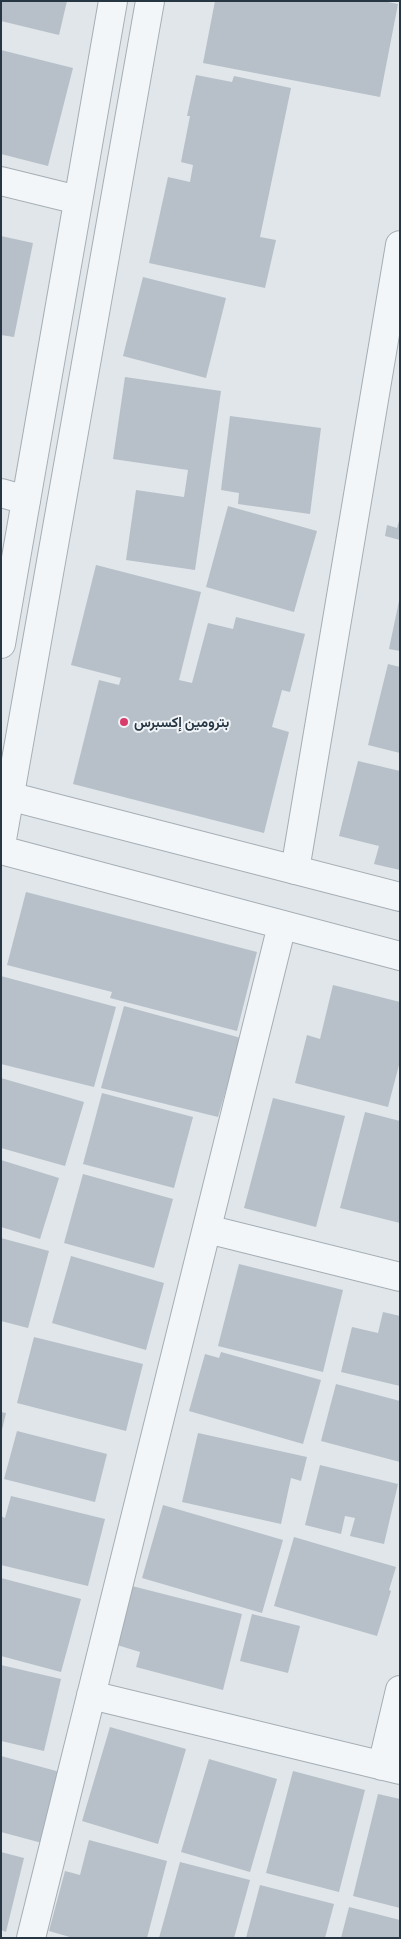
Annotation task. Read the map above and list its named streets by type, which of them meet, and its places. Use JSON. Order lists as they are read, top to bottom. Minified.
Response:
{"places":["بترومين إكسبرس"]}
